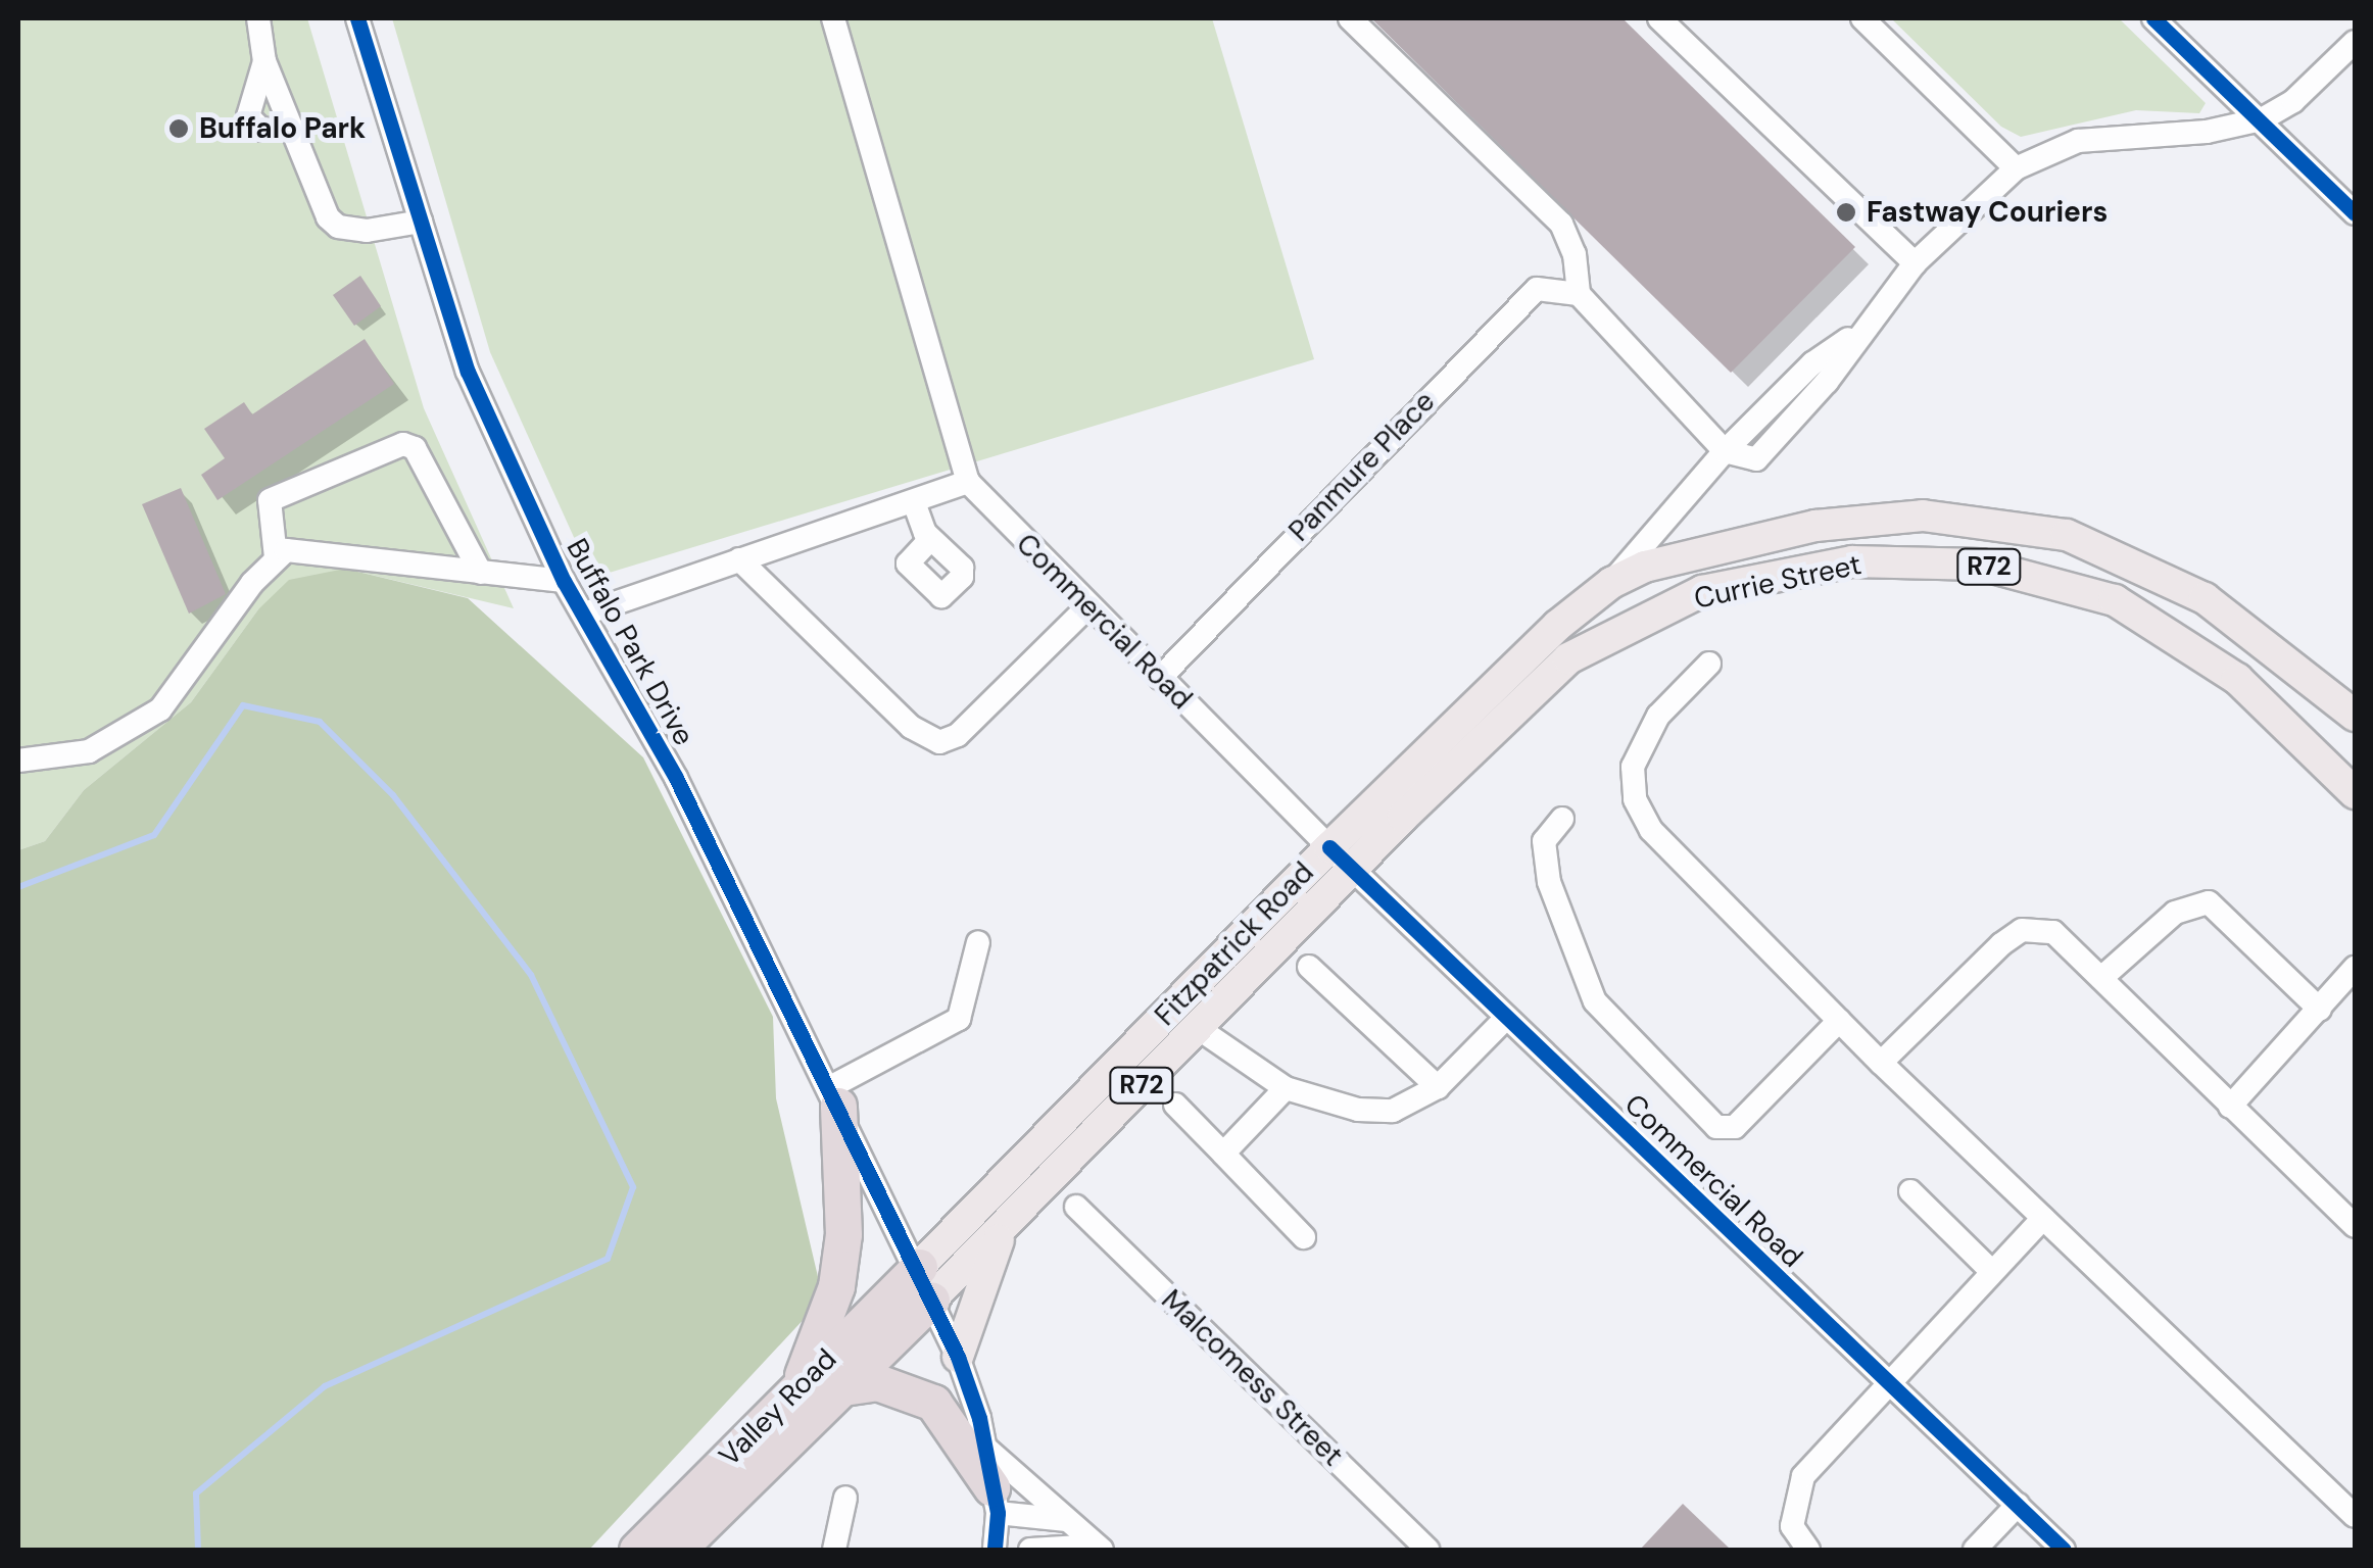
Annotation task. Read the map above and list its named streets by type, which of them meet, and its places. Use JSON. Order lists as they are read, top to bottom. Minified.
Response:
{"streets":{"highway":["R72","Valley Road"],"main road":["Currie Street","Fitzpatrick Road"],"street":["Panmure Place","Commercial Road","Buffalo Park Drive","Malcomess Street"]},"crossings":[["Panmure Place","Commercial Road"],["Currie Street","Fitzpatrick Road"],["Commercial Road","Fitzpatrick Road"],["Buffalo Park Drive","Fitzpatrick Road"],["Buffalo Park Drive","Valley Road"],["Fitzpatrick Road","Valley Road"]],"places":["Buffalo Park","Fastway Couriers"]}
